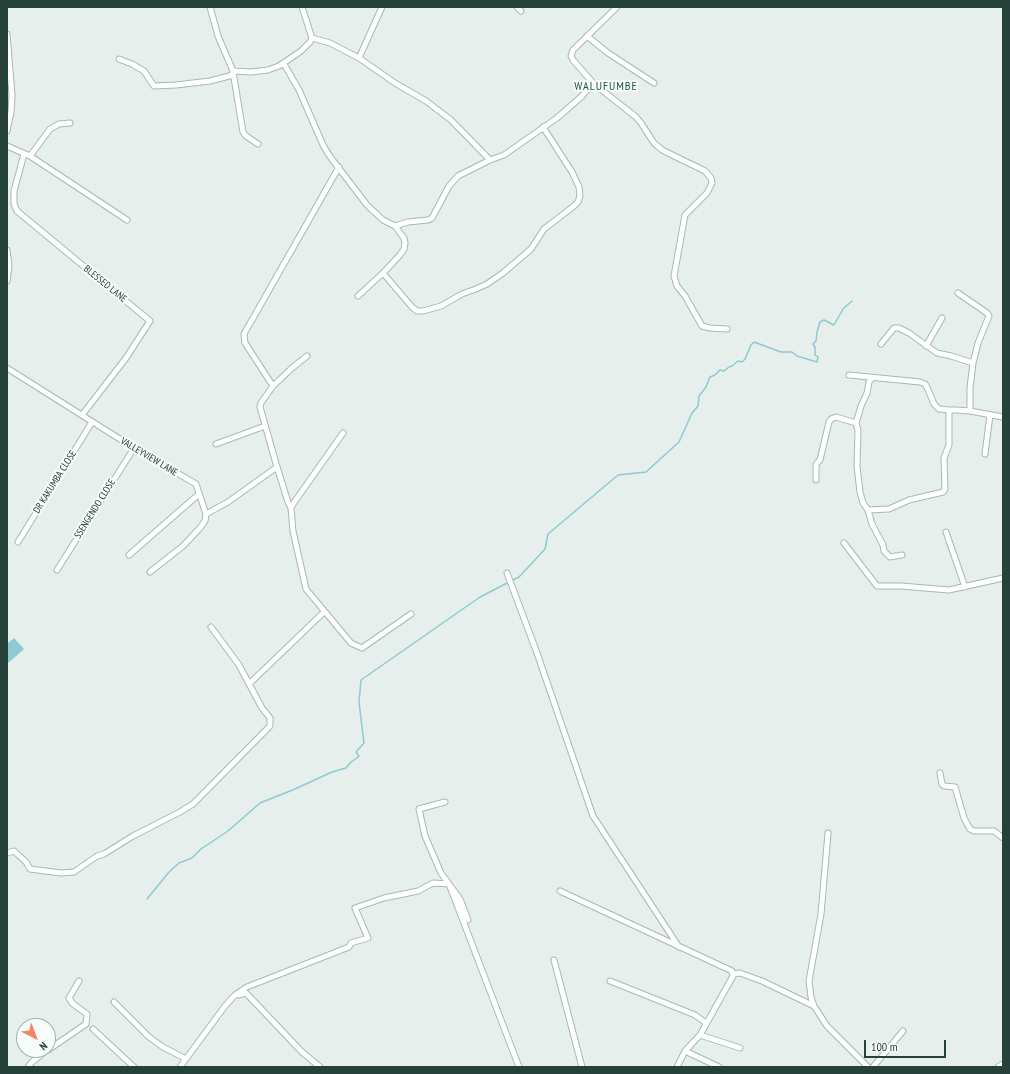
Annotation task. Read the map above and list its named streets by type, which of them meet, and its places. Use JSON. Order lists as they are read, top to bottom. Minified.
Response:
{"streets":{"street":["BLESSED LANE","VALLEYVIEW LANE","DR KAKUMBA CLOSE","SSENGENDO CLOSE"]},"crossings":[["BLESSED LANE","VALLEYVIEW LANE"],["VALLEYVIEW LANE","DR KAKUMBA CLOSE"],["VALLEYVIEW LANE","SSENGENDO CLOSE"]],"districts":["WALUFUMBE"],"scale_bar":"100 m","north":"bottom right"}
